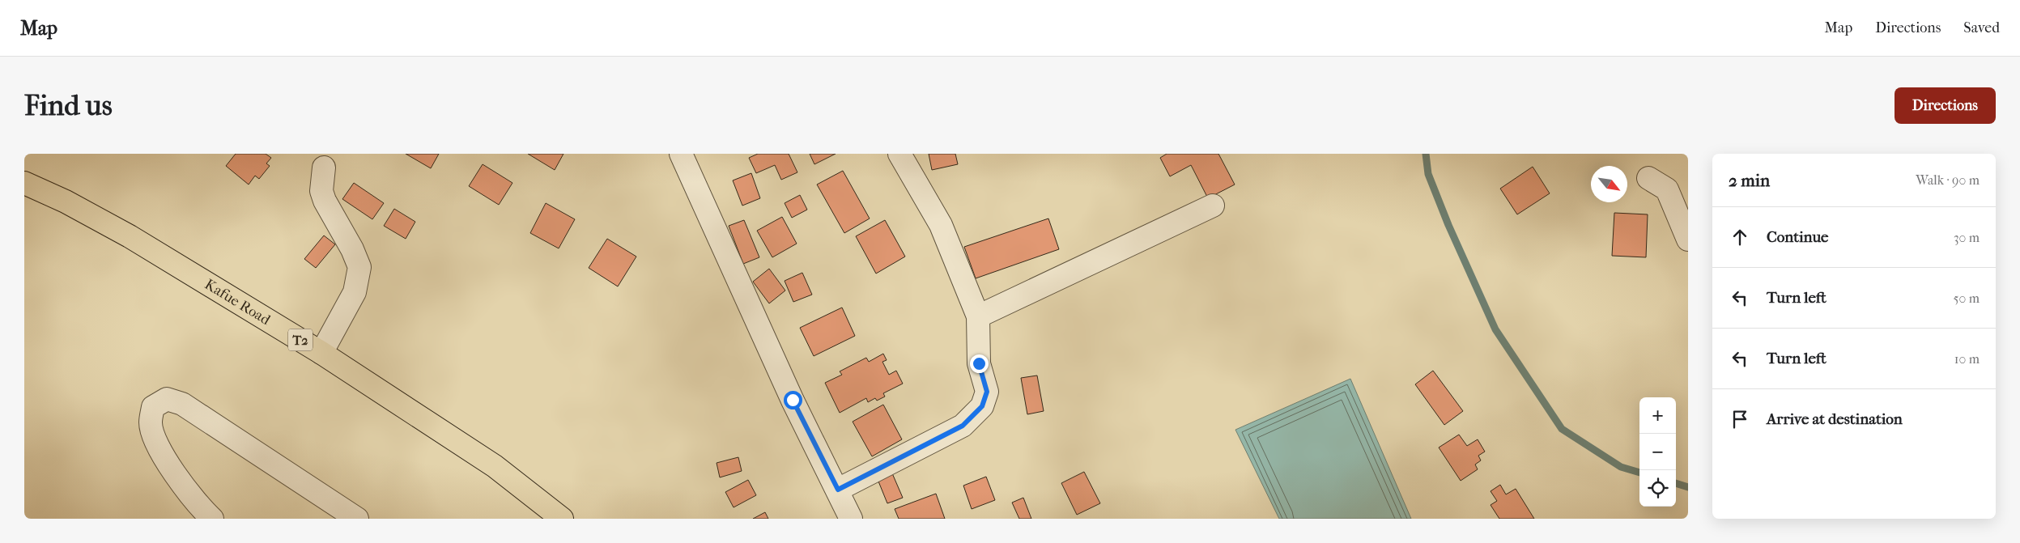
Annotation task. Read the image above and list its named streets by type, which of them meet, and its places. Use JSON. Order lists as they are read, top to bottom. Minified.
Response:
{"streets":{"highway":["Kafue Road","T2"]},"north":"bottom right","page":{"header":"Map","nav":["Map","Directions","Saved"],"buttons":"Directions","title":"Find us","heading":["2 min","Walk · 90 m"],"list":[["Continue","30 m"],["Turn left","50 m"],["Turn left","10 m"],"Arrive at destination"],"map_buttons":["+","−"]}}
